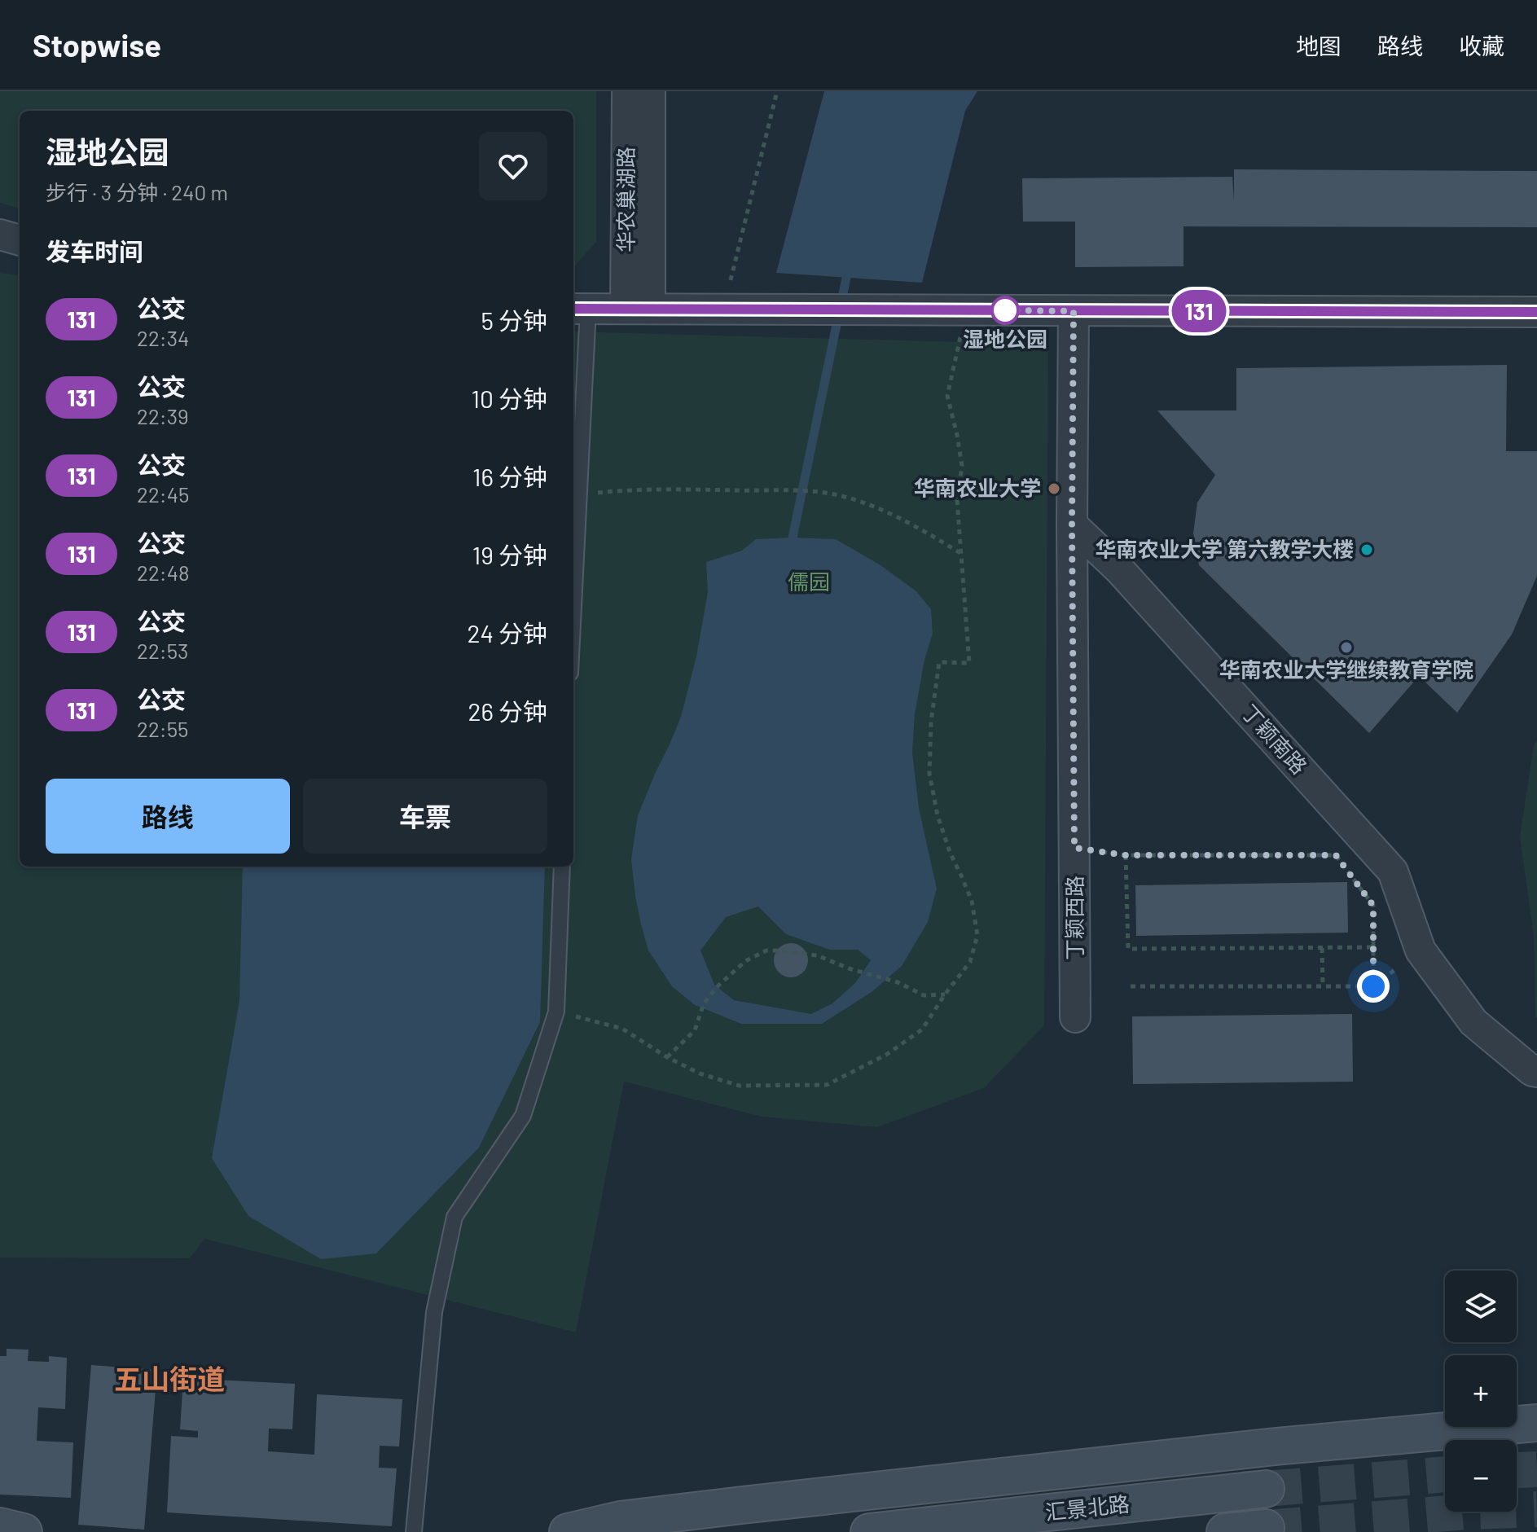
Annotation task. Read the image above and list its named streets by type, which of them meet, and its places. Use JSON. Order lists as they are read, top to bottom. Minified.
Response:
{"streets":{"street":["华农巢湖路","丁颖南路","丁颖西路","汇景北路"]},"crossings":[["丁颖南路","丁颖西路"]],"districts":["五山街道"],"parks":["儒园"],"places":["湿地公园","华南农业大学","华南农业大学 第六教学大楼","华南农业大学继续教育学院"],"lines":["bus line 131"],"page":{"header":"Stopwise","nav":["地图","路线","收藏"],"on_map":"131","heading":[["湿地公园","步行 · 3 分钟 · 240 m"],"发车时间"],"list":[{"mark":"131","name":"公交","note":"22:34","value":"5 分钟"},{"mark":"131","name":"公交","note":"22:39","value":"10 分钟"},{"mark":"131","name":"公交","note":"22:45","value":"16 分钟"},{"mark":"131","name":"公交","note":"22:48","value":"19 分钟"},{"mark":"131","name":"公交","note":"22:53","value":"24 分钟"},{"mark":"131","name":"公交","note":"22:55","value":"26 分钟"}],"buttons":["路线","车票"],"map_buttons":["+","−"]}}
